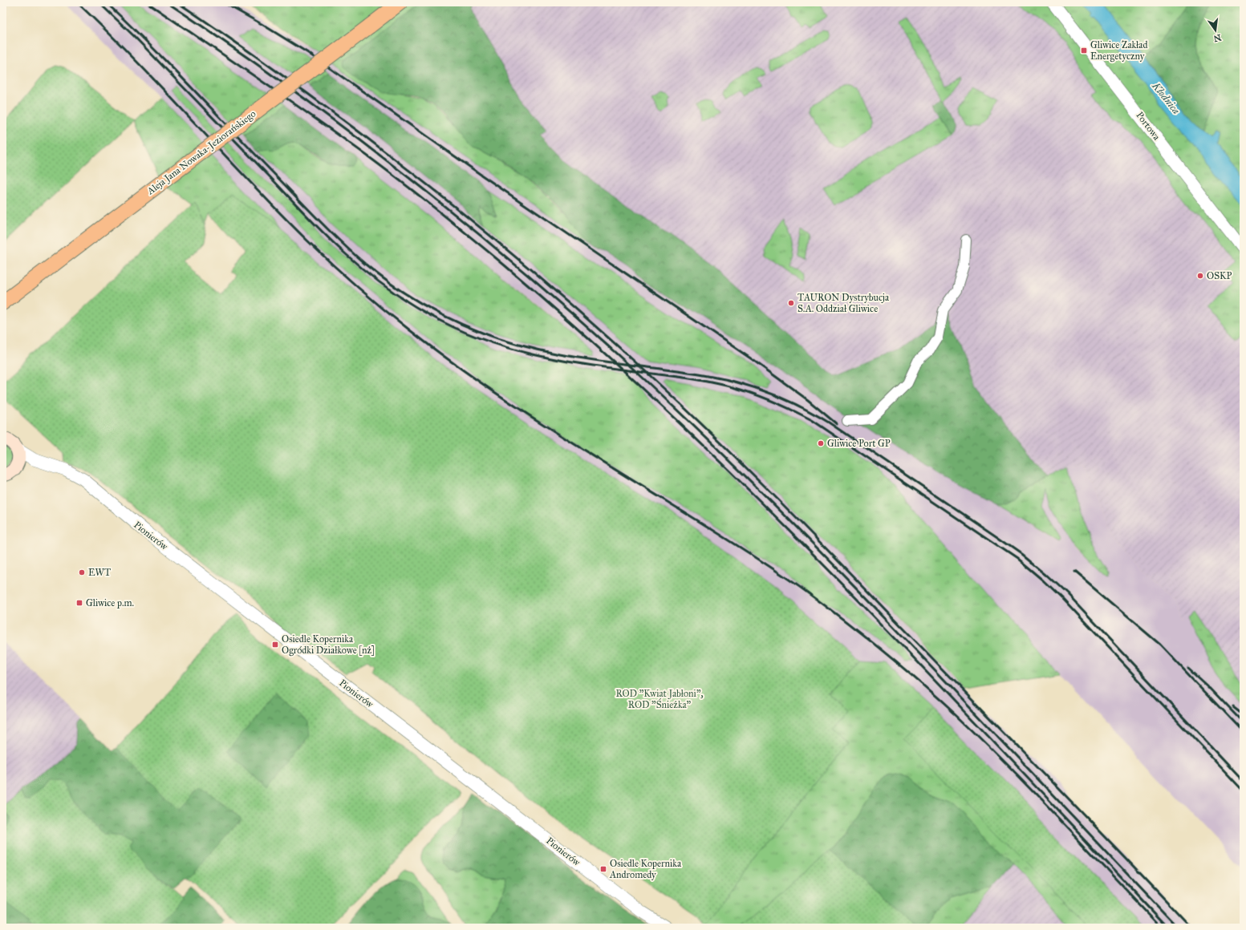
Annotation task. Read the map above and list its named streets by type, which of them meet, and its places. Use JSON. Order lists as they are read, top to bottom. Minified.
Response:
{"streets":{"main road":["Aleja Jana Nowaka-Jeziorańskiego"],"street":["Portowa","Pionierów"]},"water":["Kłodnica"],"parks":["ROD \"Kwiat Jabłoni\", ROD \"Śnieżka\""],"places":{"transit":["Gliwice Zakład Energetyczny","Gliwice p.m.","Osiedle Kopernika Ogródki Działkowe [nż]","Osiedle Kopernika Andromedy"],"other":["OSKP","TAURON Dystrybucja S.A. Oddział Gliwice","Gliwice Port GP","EWT"]},"north":"bottom"}
